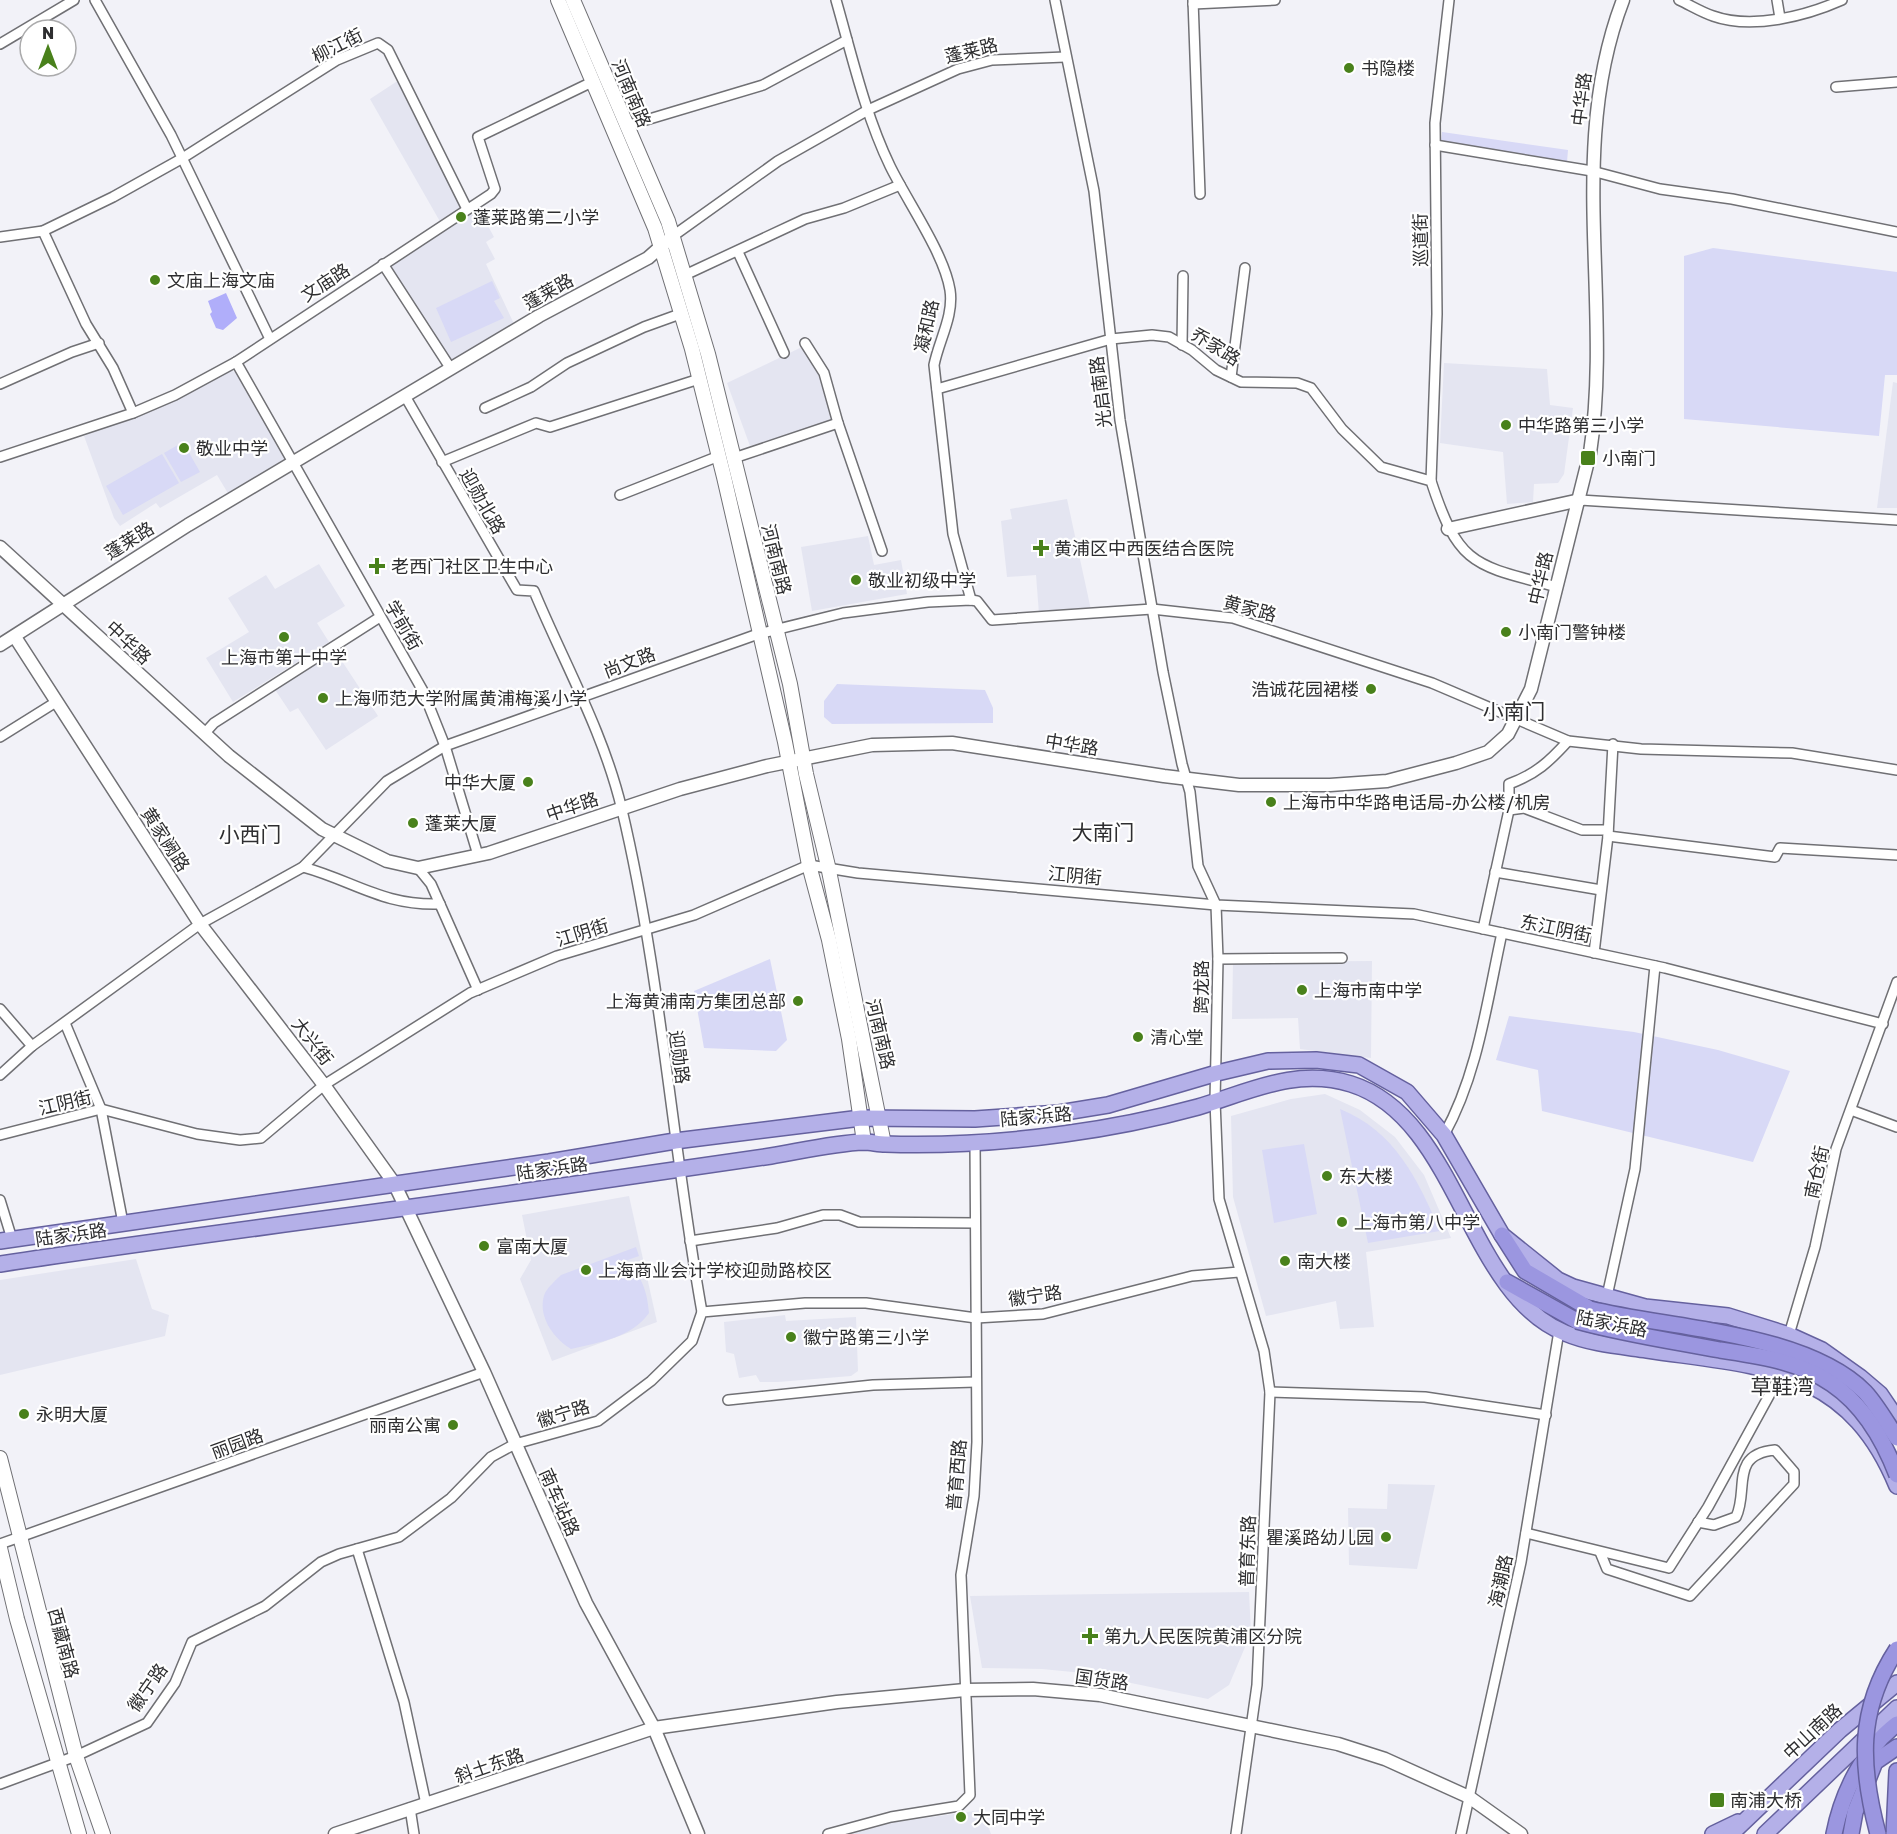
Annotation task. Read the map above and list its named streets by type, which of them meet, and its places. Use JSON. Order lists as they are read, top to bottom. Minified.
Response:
{"streets":{"main road":["河南南路","陆家浜路","西藏南路","中山南路"],"street":["柳江街","蓬莱路","中华路","巡道街","文庙路","凝和路","乔家路","光启南路","迎勋北路","黄家路","学前街","尚文路","黄家阙路","江阴街","东江阴街","跨龙路","大兴街","迎勋路","南仓街","徽宁路","丽园路","普育西路","南车站路","普育东路","海潮路","国货路","斜土东路"]},"crossings":[["柳江街","文庙路"],["蓬莱路","河南南路"],["蓬莱路","中华路"],["蓬莱路","凝和路"],["蓬莱路","光启南路"],["蓬莱路","迎勋北路"],["蓬莱路","学前街"],["蓬莱路","黄家阙路"],["河南南路","中华路"],["河南南路","文庙路"],["河南南路","尚文路"],["河南南路","江阴街"],["河南南路","陆家浜路"],["中华路","光启南路"],["中华路","迎勋北路"],["中华路","黄家路"],["中华路","学前街"],["中华路","尚文路"],["中华路","跨龙路"],["中华路","迎勋路"],["巡道街","乔家路"],["文庙路","学前街"],["凝和路","乔家路"],["凝和路","黄家路"],["凝和路","尚文路"],["乔家路","光启南路"],["光启南路","黄家路"],["光启南路","跨龙路"],["迎勋北路","尚文路"],["迎勋北路","迎勋路"],["黄家路","尚文路"],["学前街","尚文路"],["黄家阙路","大兴街"],["江阴街","东江阴街"],["江阴街","跨龙路"],["江阴街","大兴街"],["江阴街","迎勋路"],["东江阴街","跨龙路"],["东江阴街","南仓街"],["跨龙路","陆家浜路"],["跨龙路","徽宁路"],["跨龙路","普育东路"],["大兴街","陆家浜路"],["大兴街","南车站路"],["迎勋路","陆家浜路"],["迎勋路","徽宁路"],["陆家浜路","南仓街"],["陆家浜路","普育西路"],["陆家浜路","南车站路"],["陆家浜路","海潮路"],["徽宁路","普育西路"],["徽宁路","南车站路"],["徽宁路","普育东路"],["徽宁路","西藏南路"],["丽园路","南车站路"],["丽园路","西藏南路"],["普育西路","国货路"],["南车站路","国货路"],["南车站路","斜土东路"],["普育东路","国货路"],["海潮路","国货路"],["国货路","斜土东路"]],"districts":["小南门","大南门","小西门","草鞋湾"],"places":{"other":["书隐楼","蓬莱路第二小学","文庙上海文庙","中华路第三小学","敬业中学","敬业初级中学","小南门警钟楼","上海市第十中学","浩诚花园裙楼","上海师范大学附属黄浦梅溪小学","中华大厦","上海市中华路电话局-办公楼/机房","蓬莱大厦","上海市南中学","上海黄浦南方集团总部","清心堂","东大楼","上海市第八中学","富南大厦","南大楼","上海商业会计学校迎勋路校区","徽宁路第三小学","永明大厦","丽南公寓","瞿溪路幼儿园","大同中学"],"transit":["小南门","南浦大桥"],"health":["黄浦区中西医结合医院","老西门社区卫生中心","第九人民医院黄浦区分院"]},"north":"top"}
